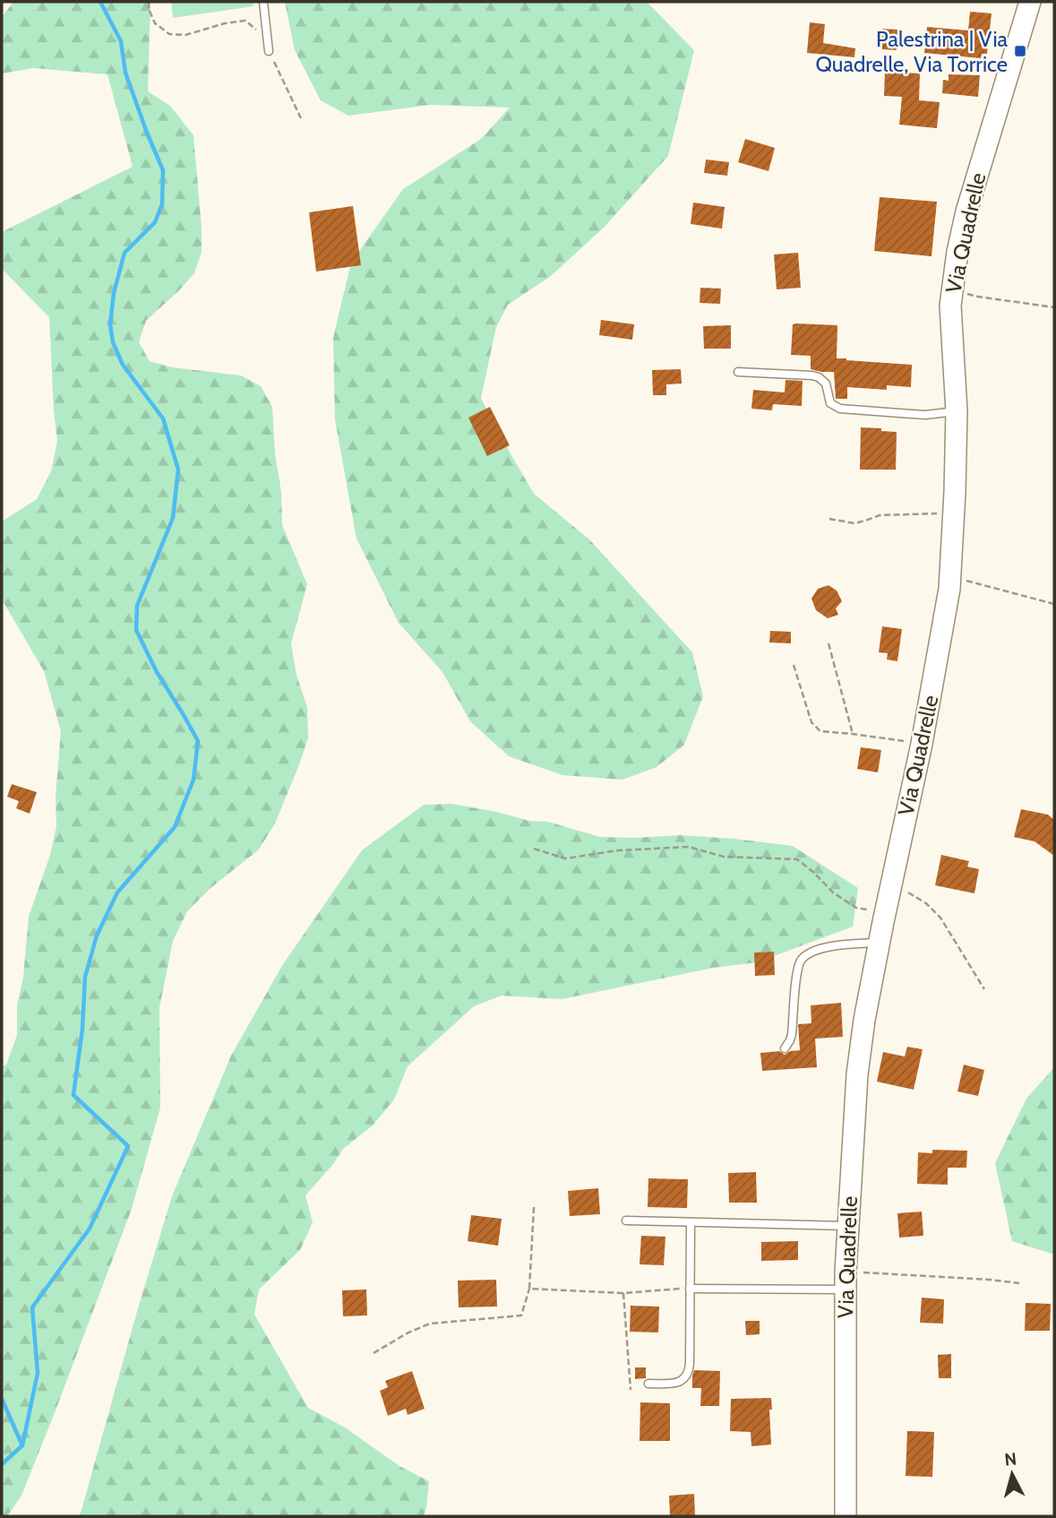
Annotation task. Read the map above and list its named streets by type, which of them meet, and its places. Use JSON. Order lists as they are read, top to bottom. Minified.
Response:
{"streets":{"street":["Via Quadrelle"]},"places":{"transit":["Palestrina | Via Quadrelle, Via Torrice"]},"north":"top"}
